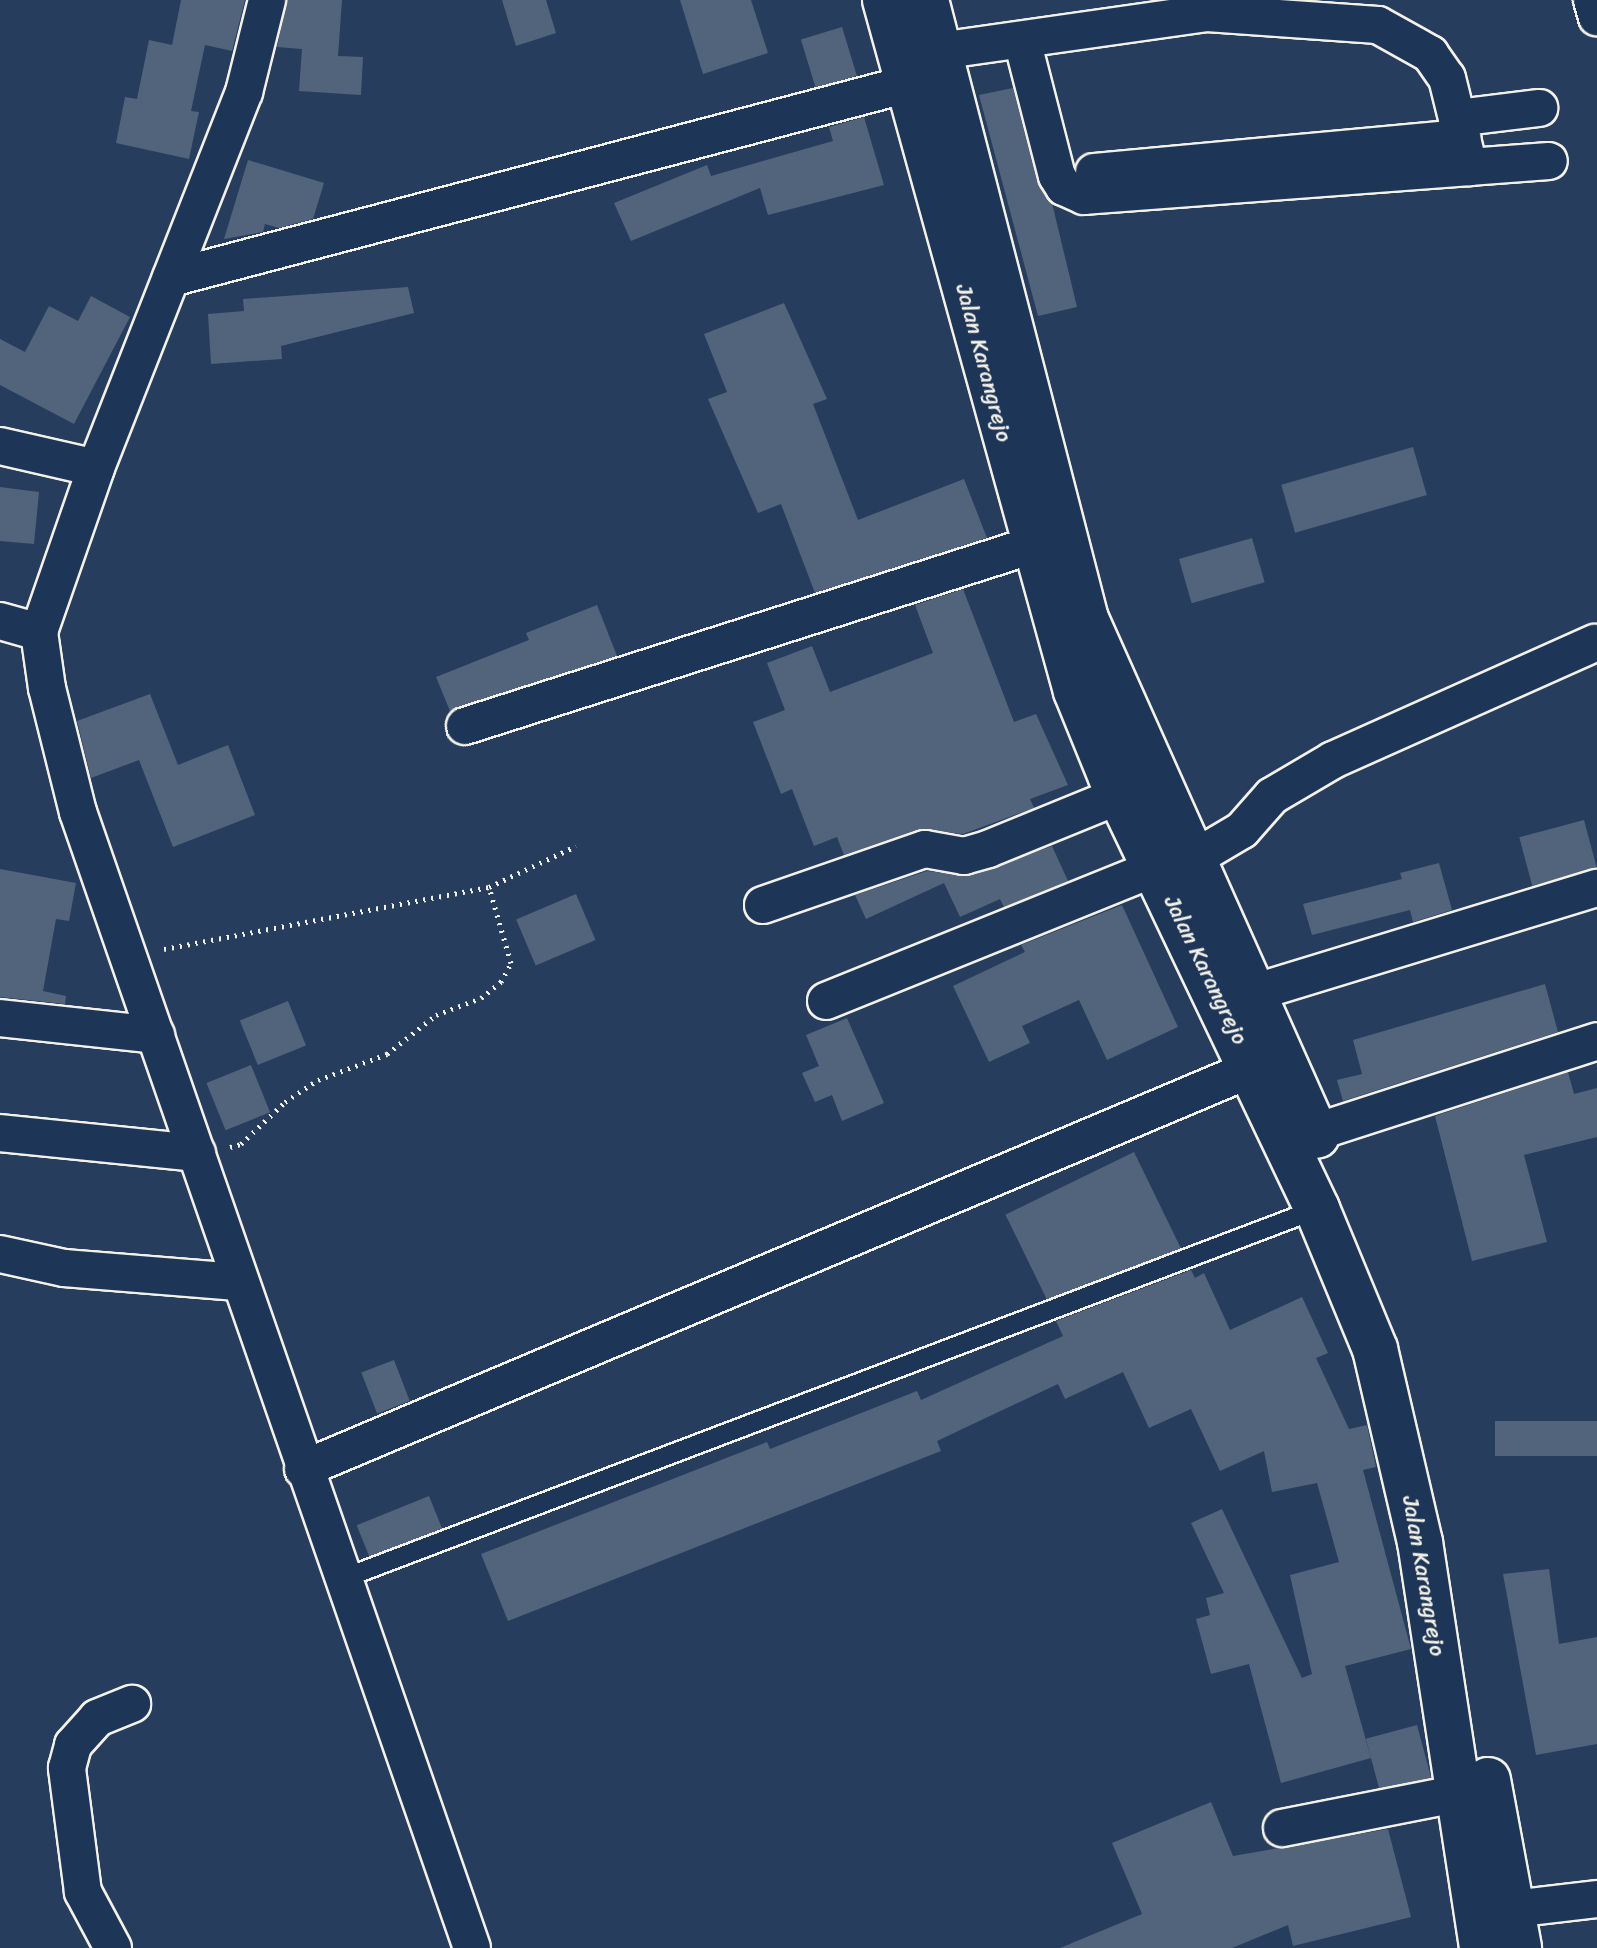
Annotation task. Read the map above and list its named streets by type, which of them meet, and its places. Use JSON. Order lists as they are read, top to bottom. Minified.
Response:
{"streets":{"main road":["Jalan Karangrejo"]}}
